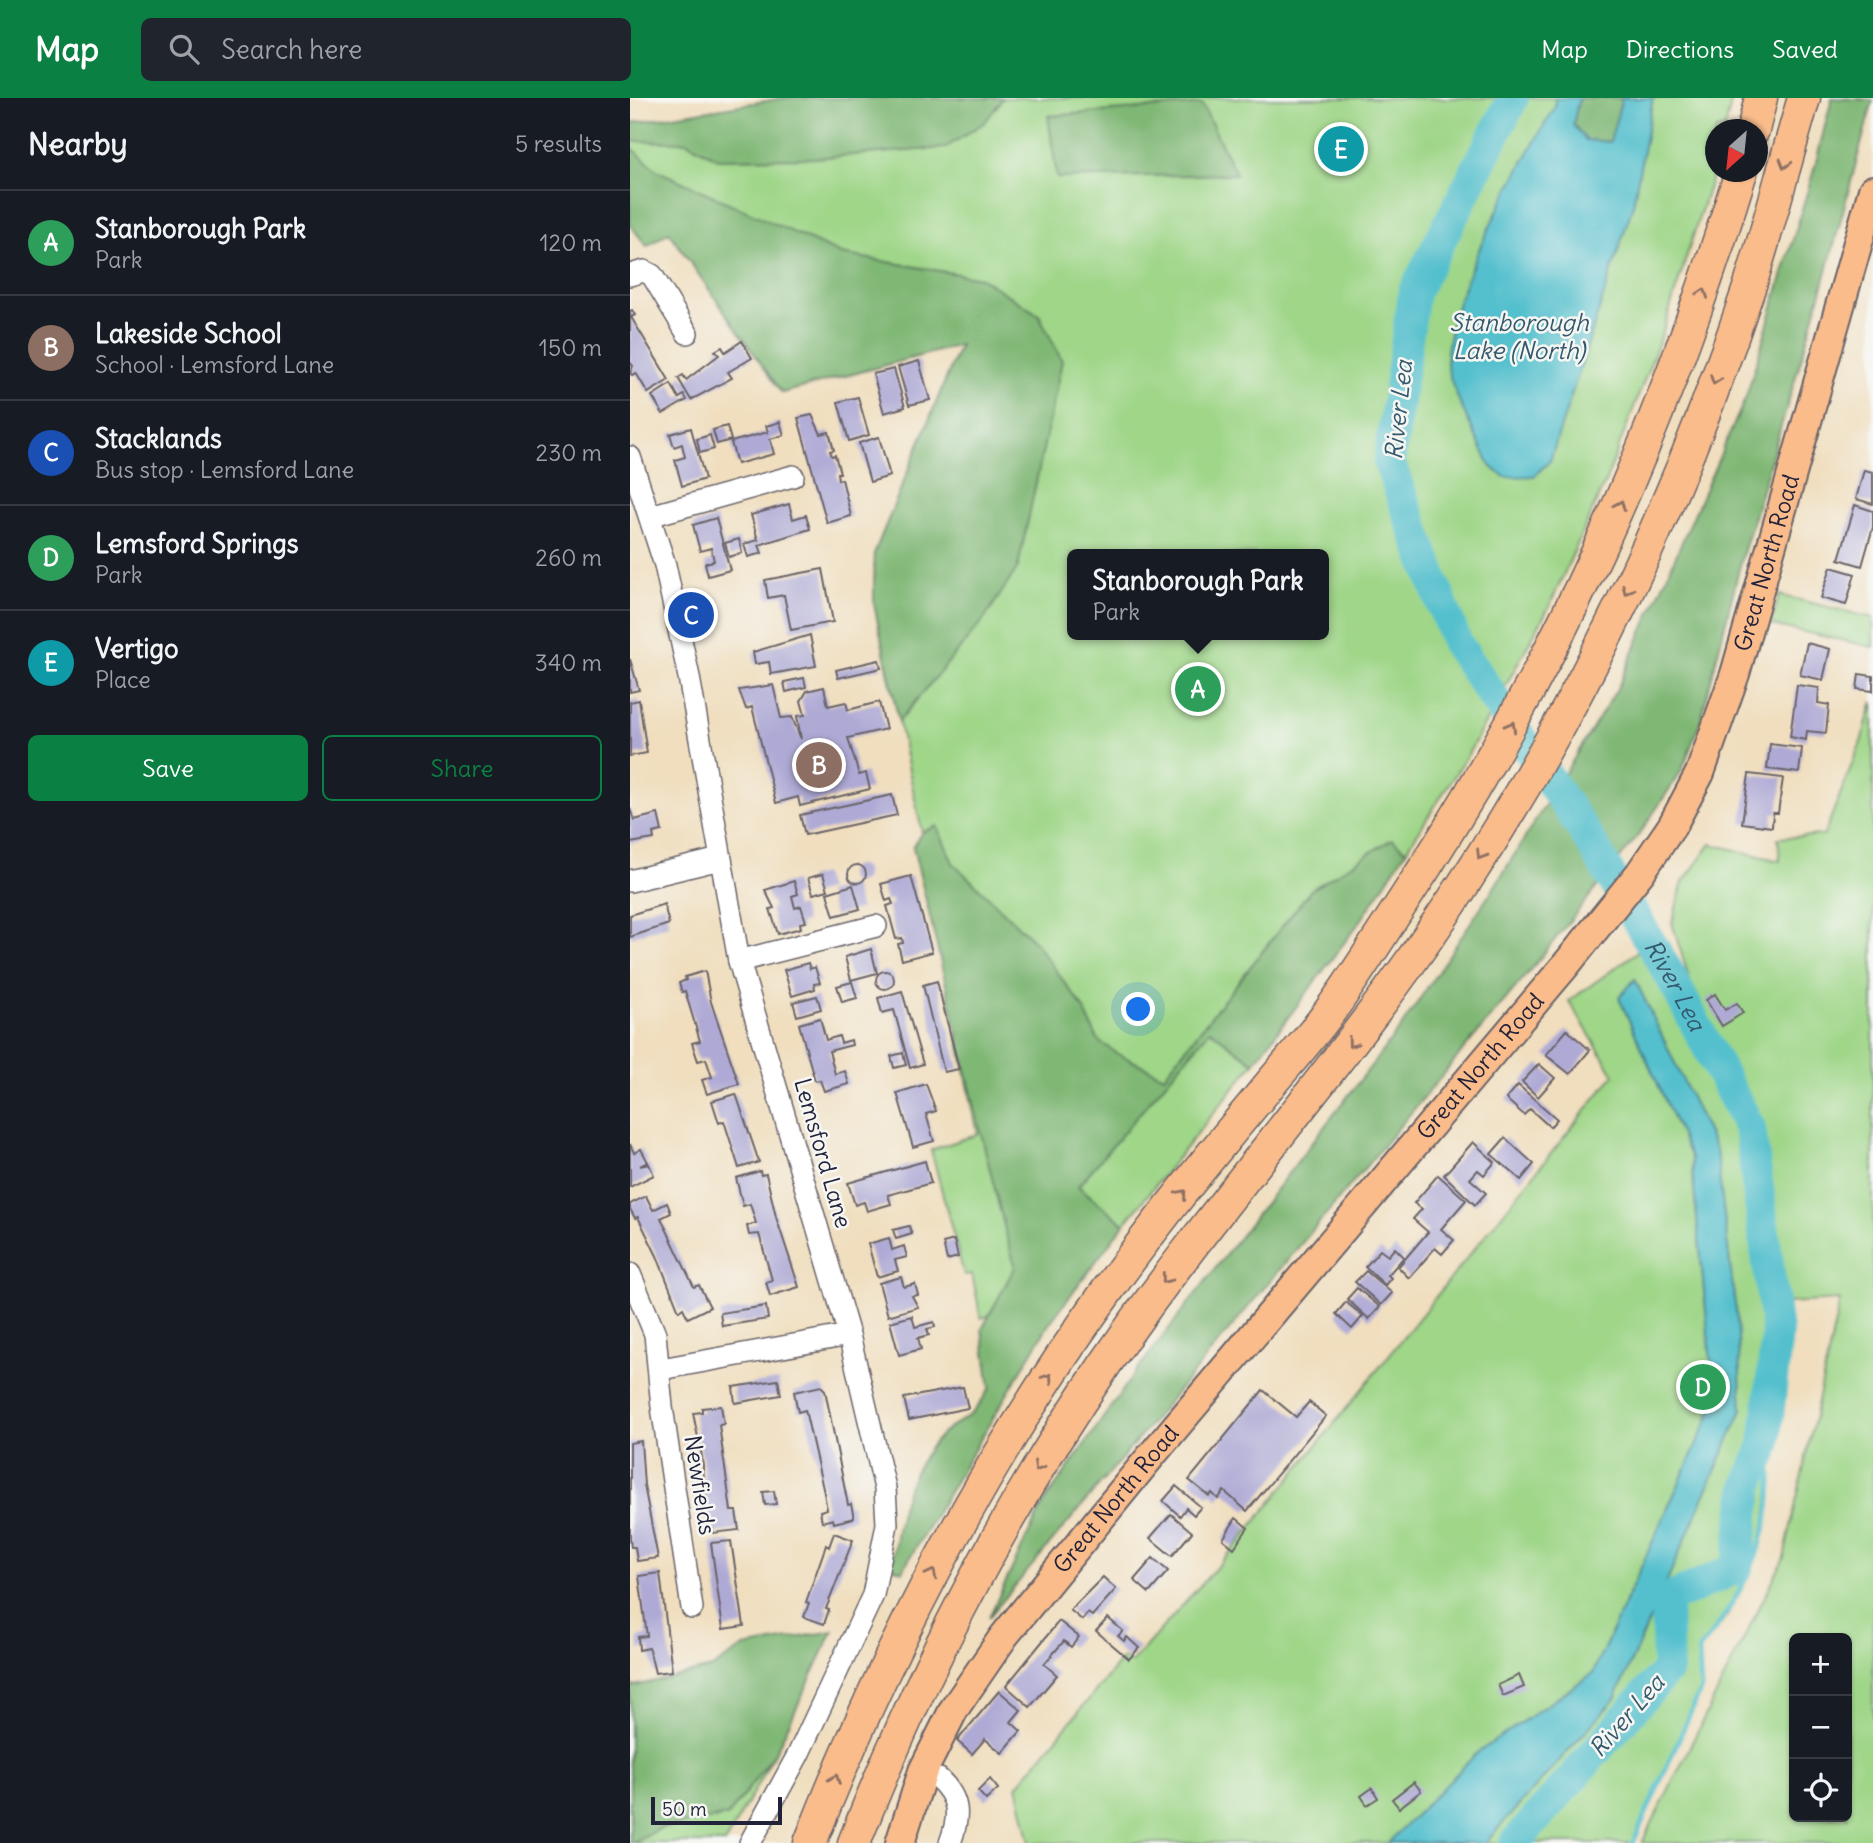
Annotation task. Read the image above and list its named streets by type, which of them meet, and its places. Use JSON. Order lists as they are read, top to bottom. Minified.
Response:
{"streets":{"main road":["Great North Road"],"street":["Lemsford Lane","Newfields"]},"water":["Stanborough Lake (North)","River Lea"],"scale_bar":"50 m","north":"bottom left","page":{"header":"Map","search":"Search here","nav":["Map","Directions","Saved"],"heading":["Nearby","5 results"],"pins":["E","C","A","B","D"],"list":[{"mark":"A","name":"Stanborough Park","note":"Park","value":"120 m"},{"mark":"B","name":"Lakeside School","note":"School · Lemsford Lane","value":"150 m"},{"mark":"C","name":"Stacklands","note":"Bus stop · Lemsford Lane","value":"230 m"},{"mark":"D","name":"Lemsford Springs","note":"Park","value":"260 m"},{"mark":"E","name":"Vertigo","note":"Place","value":"340 m"}],"popup":["Stanborough Park","Park"],"buttons":["Save","Share"],"map_buttons":["+","−"],"scale":"50 m"}}
